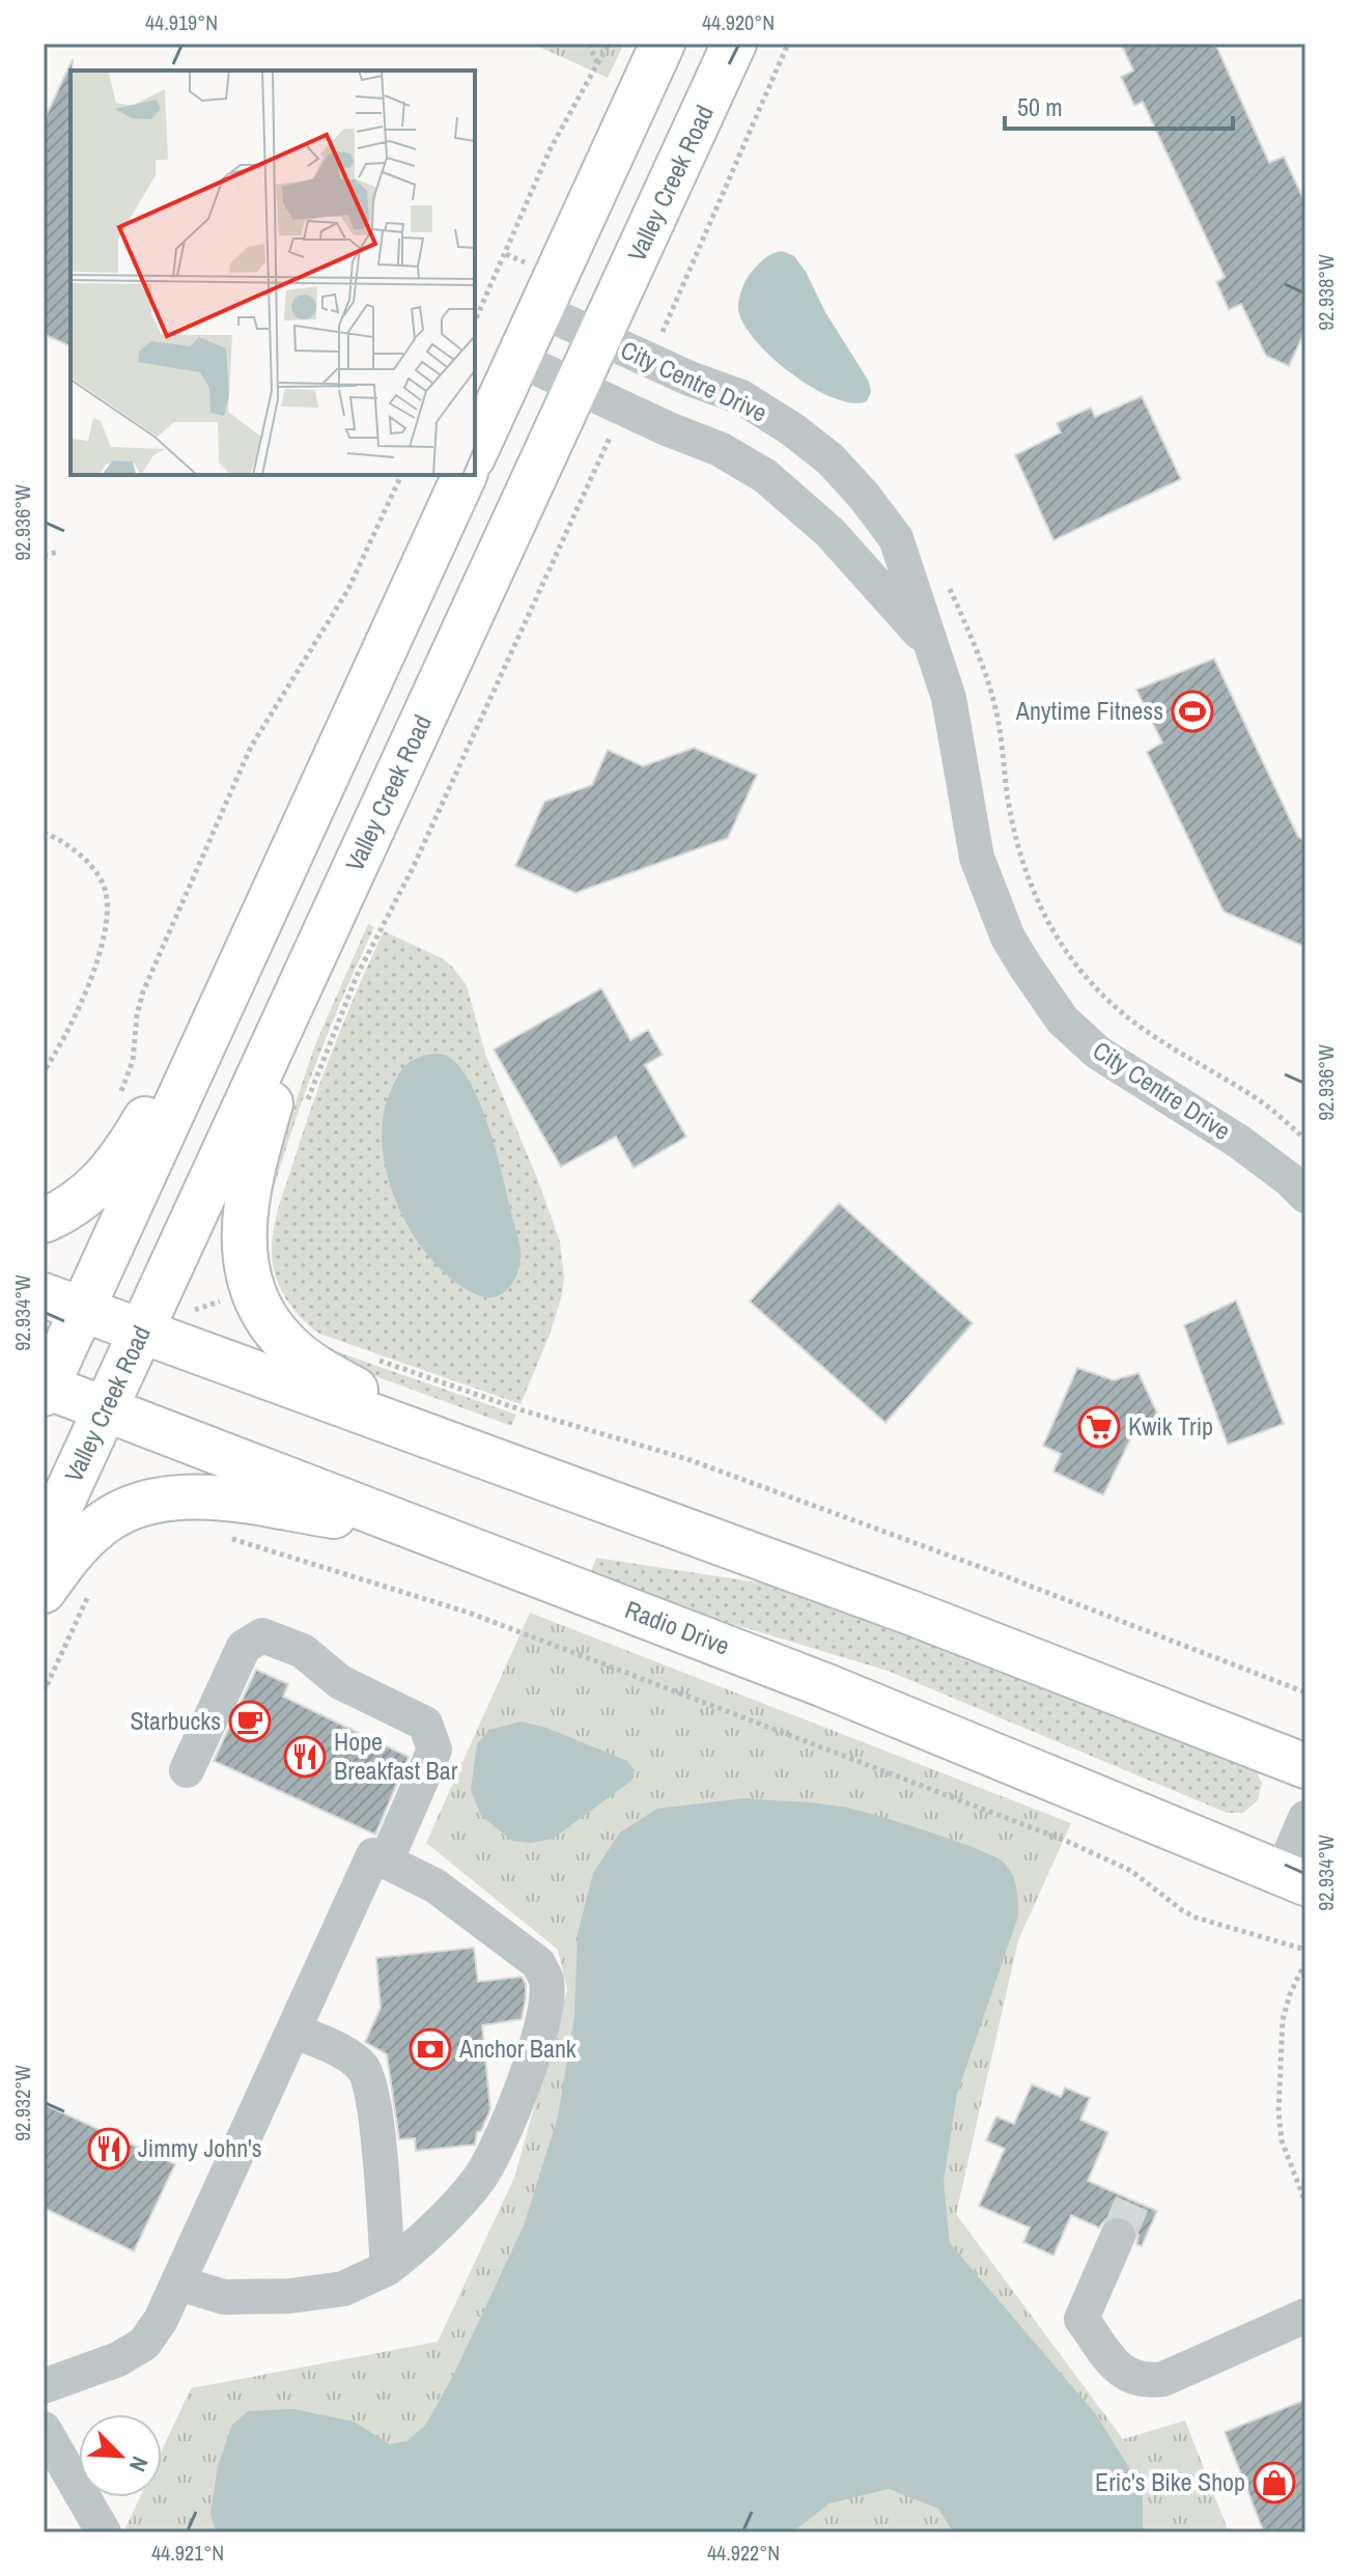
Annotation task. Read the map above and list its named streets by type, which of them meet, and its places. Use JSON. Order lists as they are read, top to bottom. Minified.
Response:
{"streets":{"main road":["Valley Creek Road","Radio Drive"],"street":["City Centre Drive"]},"crossings":[["Valley Creek Road","City Centre Drive"],["Valley Creek Road","Radio Drive"]],"places":{"sports":["Anytime Fitness"],"supermarket":["Kwik Trip"],"cafe":["Starbucks"],"restaurant":["Hope Breakfast Bar","Jimmy John's"],"bank":["Anchor Bank"],"shop":["Eric's Bike Shop"]},"scale_bar":"50 m","north":"bottom right","coordinates":["44.919°N","44.920°N","92.938°W","92.936°W","92.934°W","92.932°W","44.921°N","44.922°N"]}
